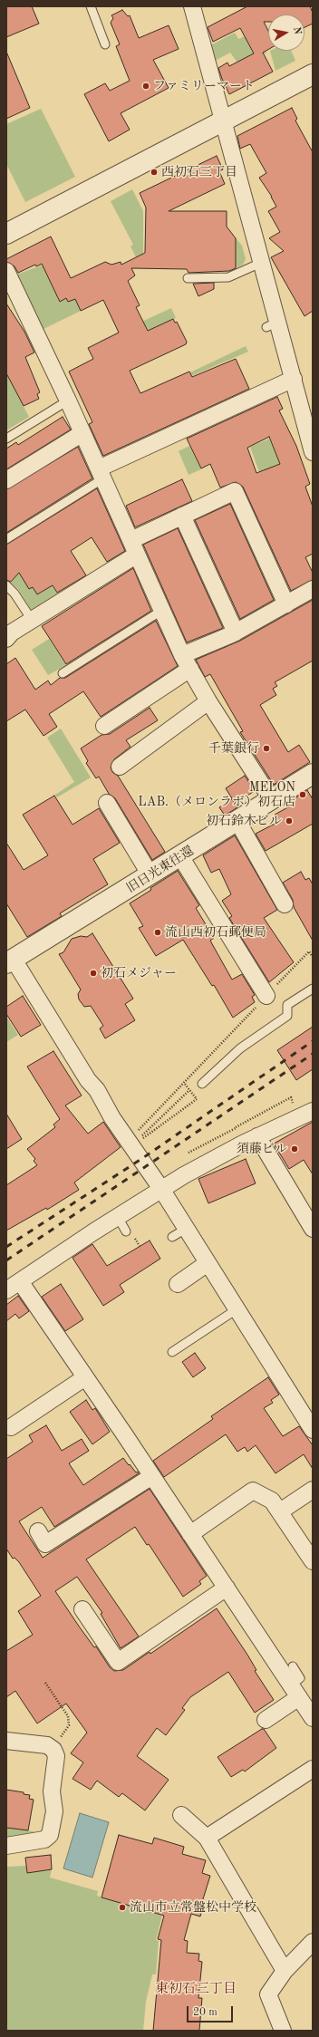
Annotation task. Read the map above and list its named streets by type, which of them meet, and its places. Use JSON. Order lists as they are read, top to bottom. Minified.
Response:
{"streets":{"street":["旧日光東往還"]},"districts":["東初石三丁目"],"places":["ファミリーマート","西初石三丁目","千葉銀行","MELON LAB.（メロンラボ）初石店","初石鈴木ビル","流山西初石郵便局","初石メジャー","須藤ビル","流山市立常盤松中学校"],"scale_bar":"20 m","north":"right"}
